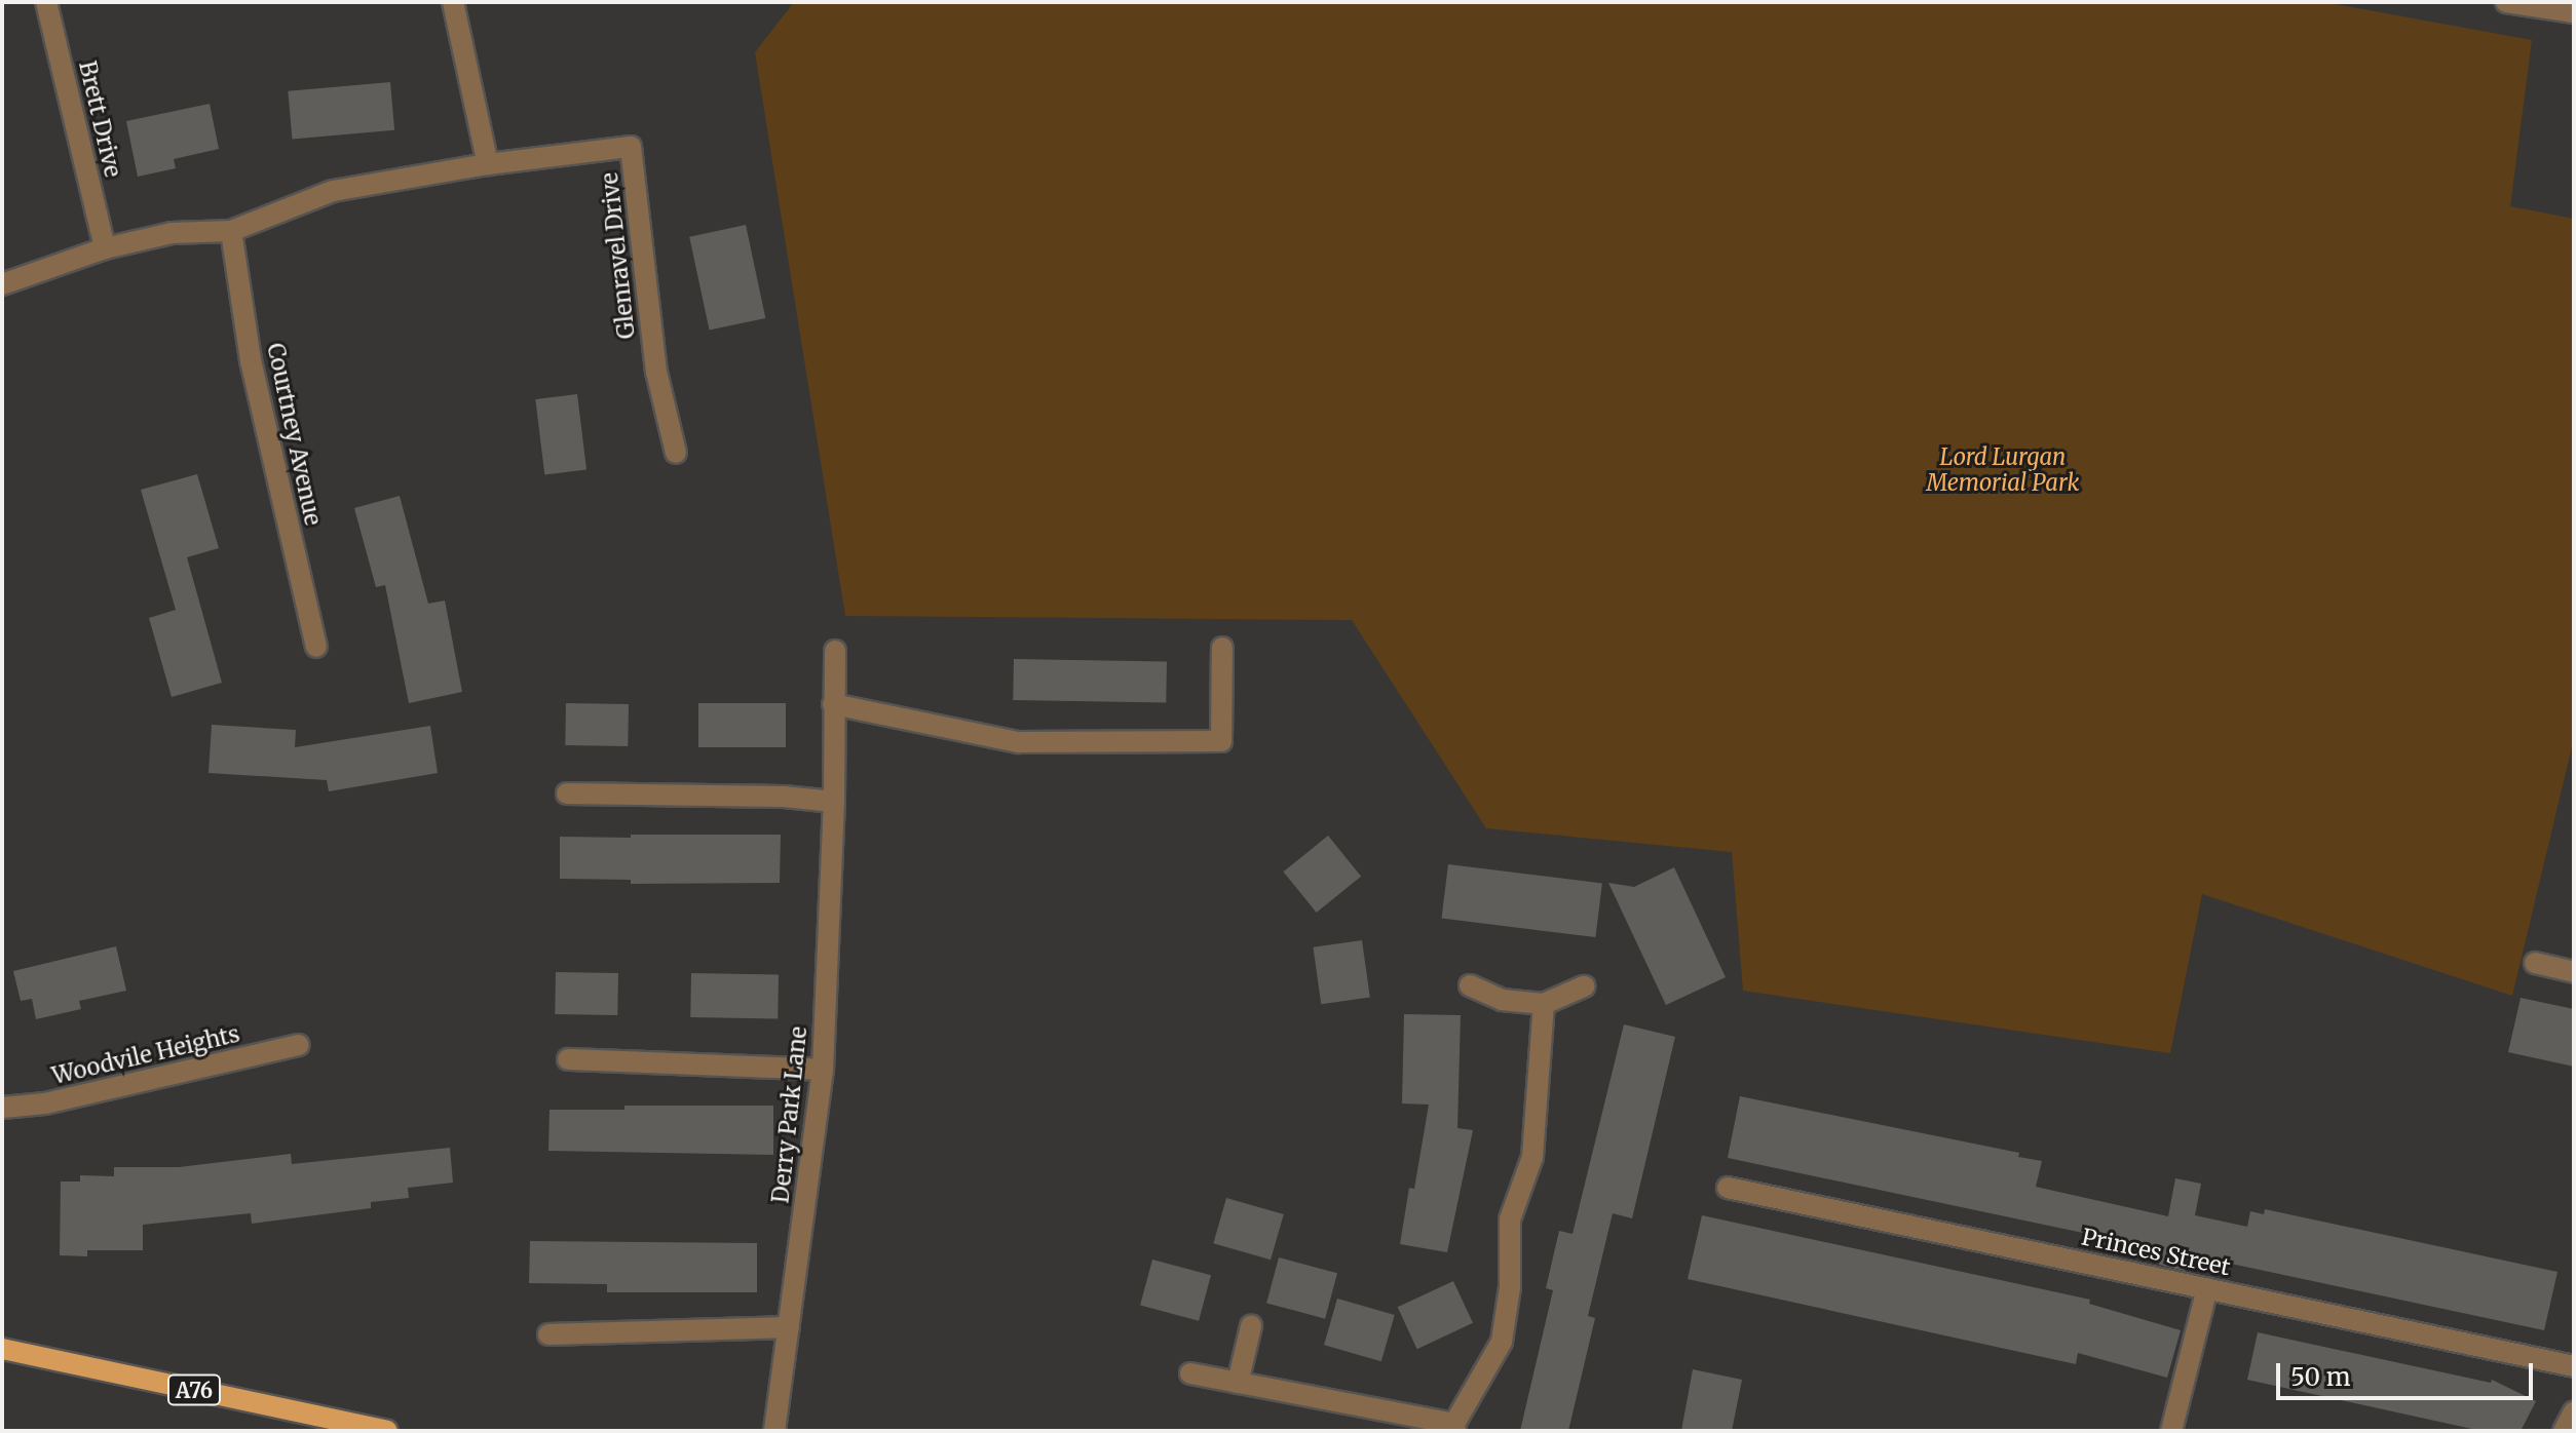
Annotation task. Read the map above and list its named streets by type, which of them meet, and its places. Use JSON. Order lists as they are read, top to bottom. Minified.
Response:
{"streets":{"main road":["A76"],"street":["Brett Drive","Glenravel Drive","Courtney Avenue","Woodvile Heights","Derry Park Lane","Princes Street"]},"parks":["Lord Lurgan Memorial Park"],"scale_bar":"50 m"}
